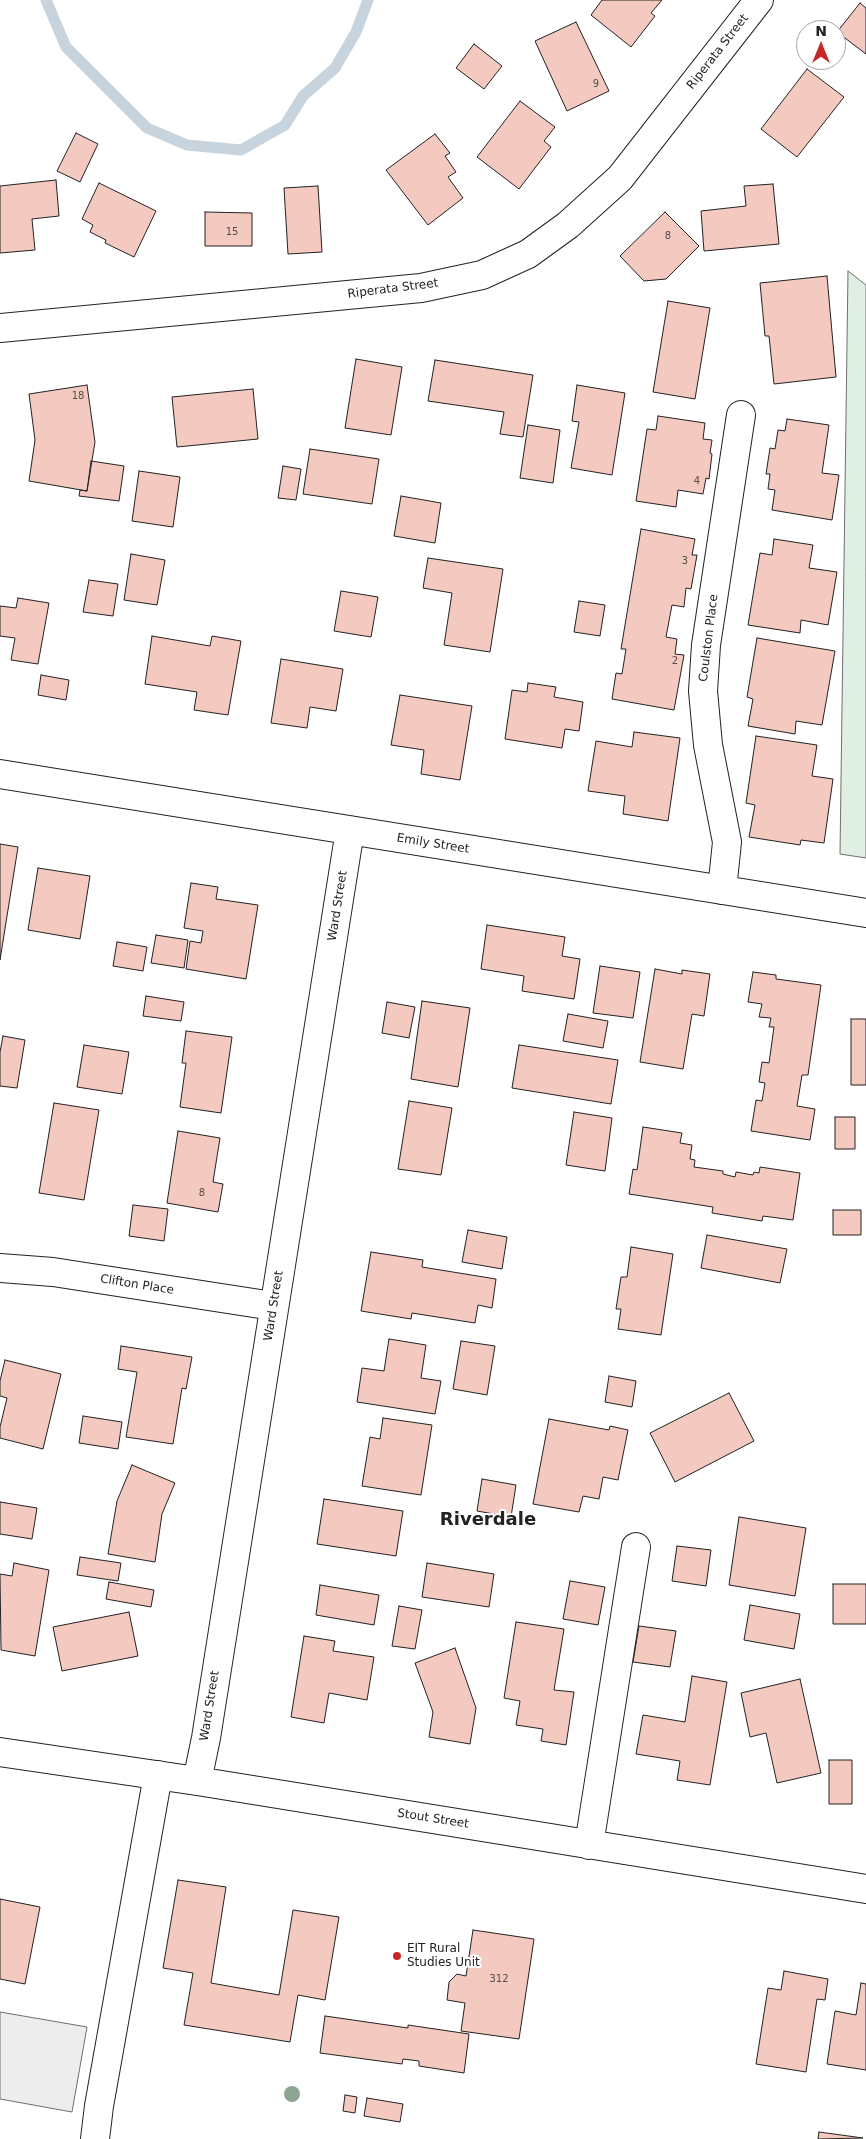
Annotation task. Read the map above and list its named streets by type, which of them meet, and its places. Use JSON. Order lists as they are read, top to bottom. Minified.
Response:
{"streets":{"street":["Riperata Street","Coulston Place","Emily Street","Ward Street","Clifton Place","Stout Street"]},"crossings":[["Coulston Place","Emily Street"],["Emily Street","Ward Street"],["Ward Street","Clifton Place"],["Ward Street","Stout Street"]],"districts":["Riverdale"],"places":["EIT Rural Studies Unit"],"house_numbers":["9","15","8","18","4","3","2","8","312"],"north":"top"}
